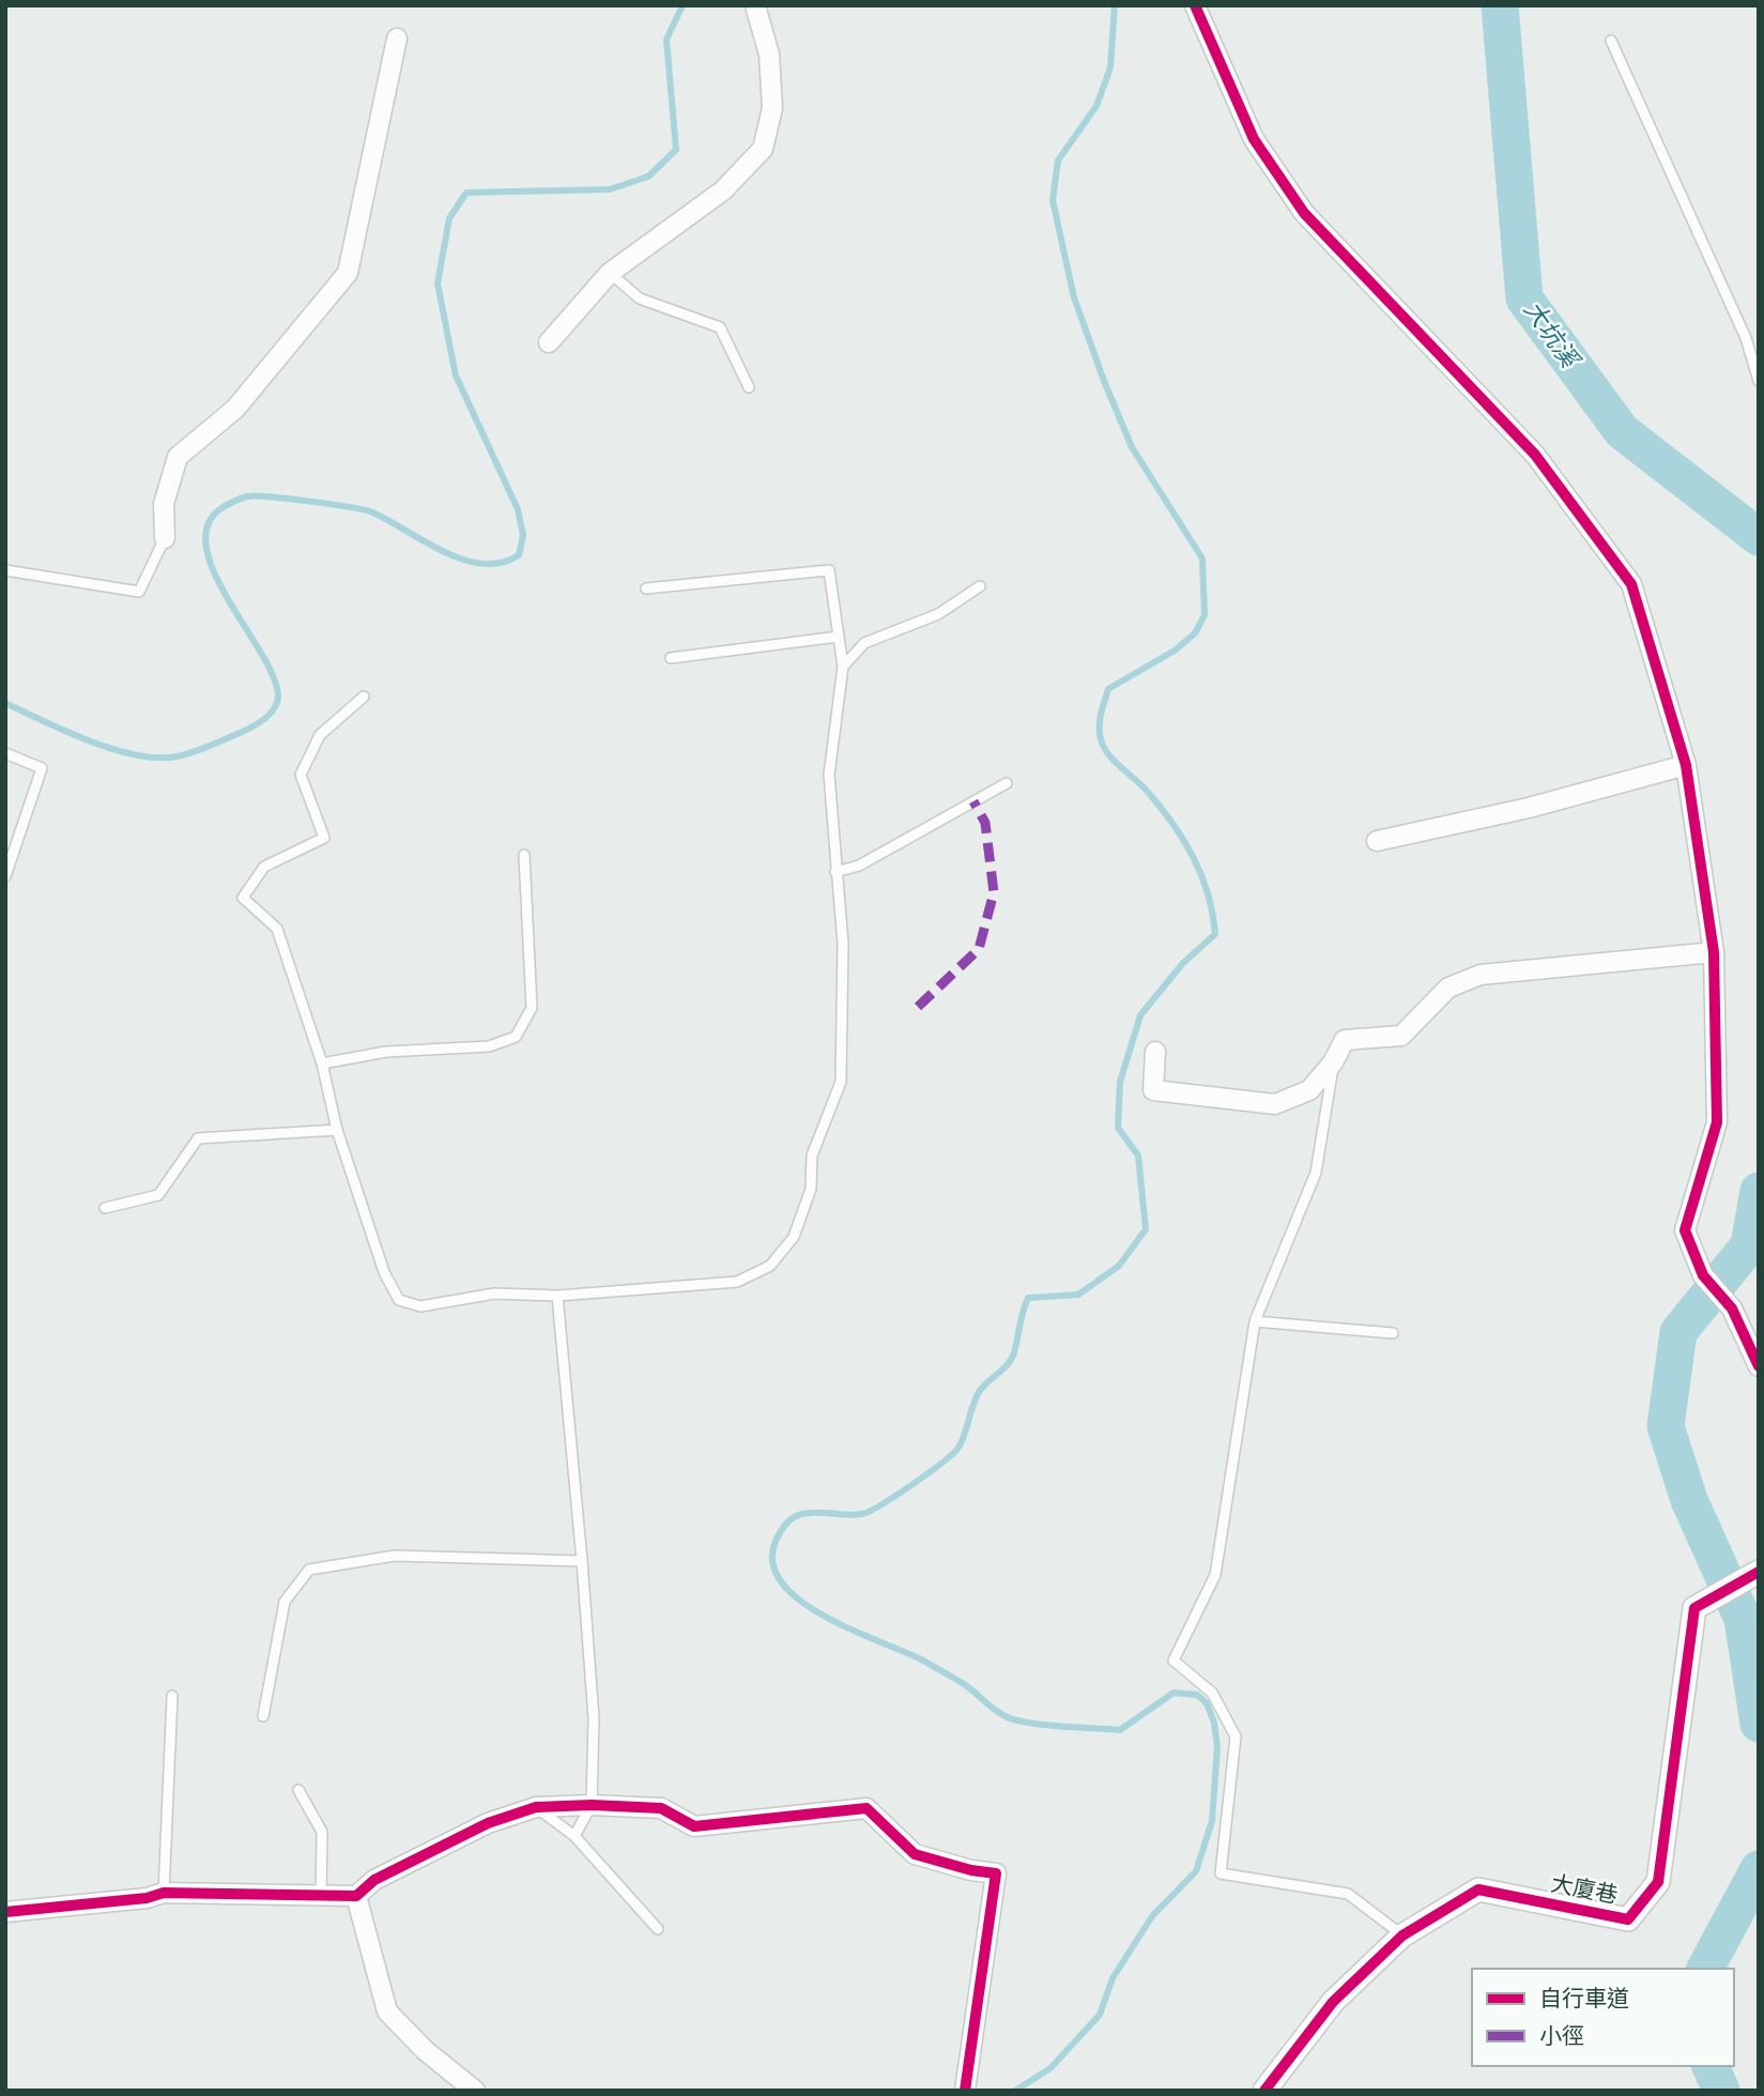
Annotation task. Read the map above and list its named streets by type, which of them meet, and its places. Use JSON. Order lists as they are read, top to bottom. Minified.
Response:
{"streets":{"street":["大廈巷"]},"water":["大坑溪"],"legend":["自行車道","小徑"]}
